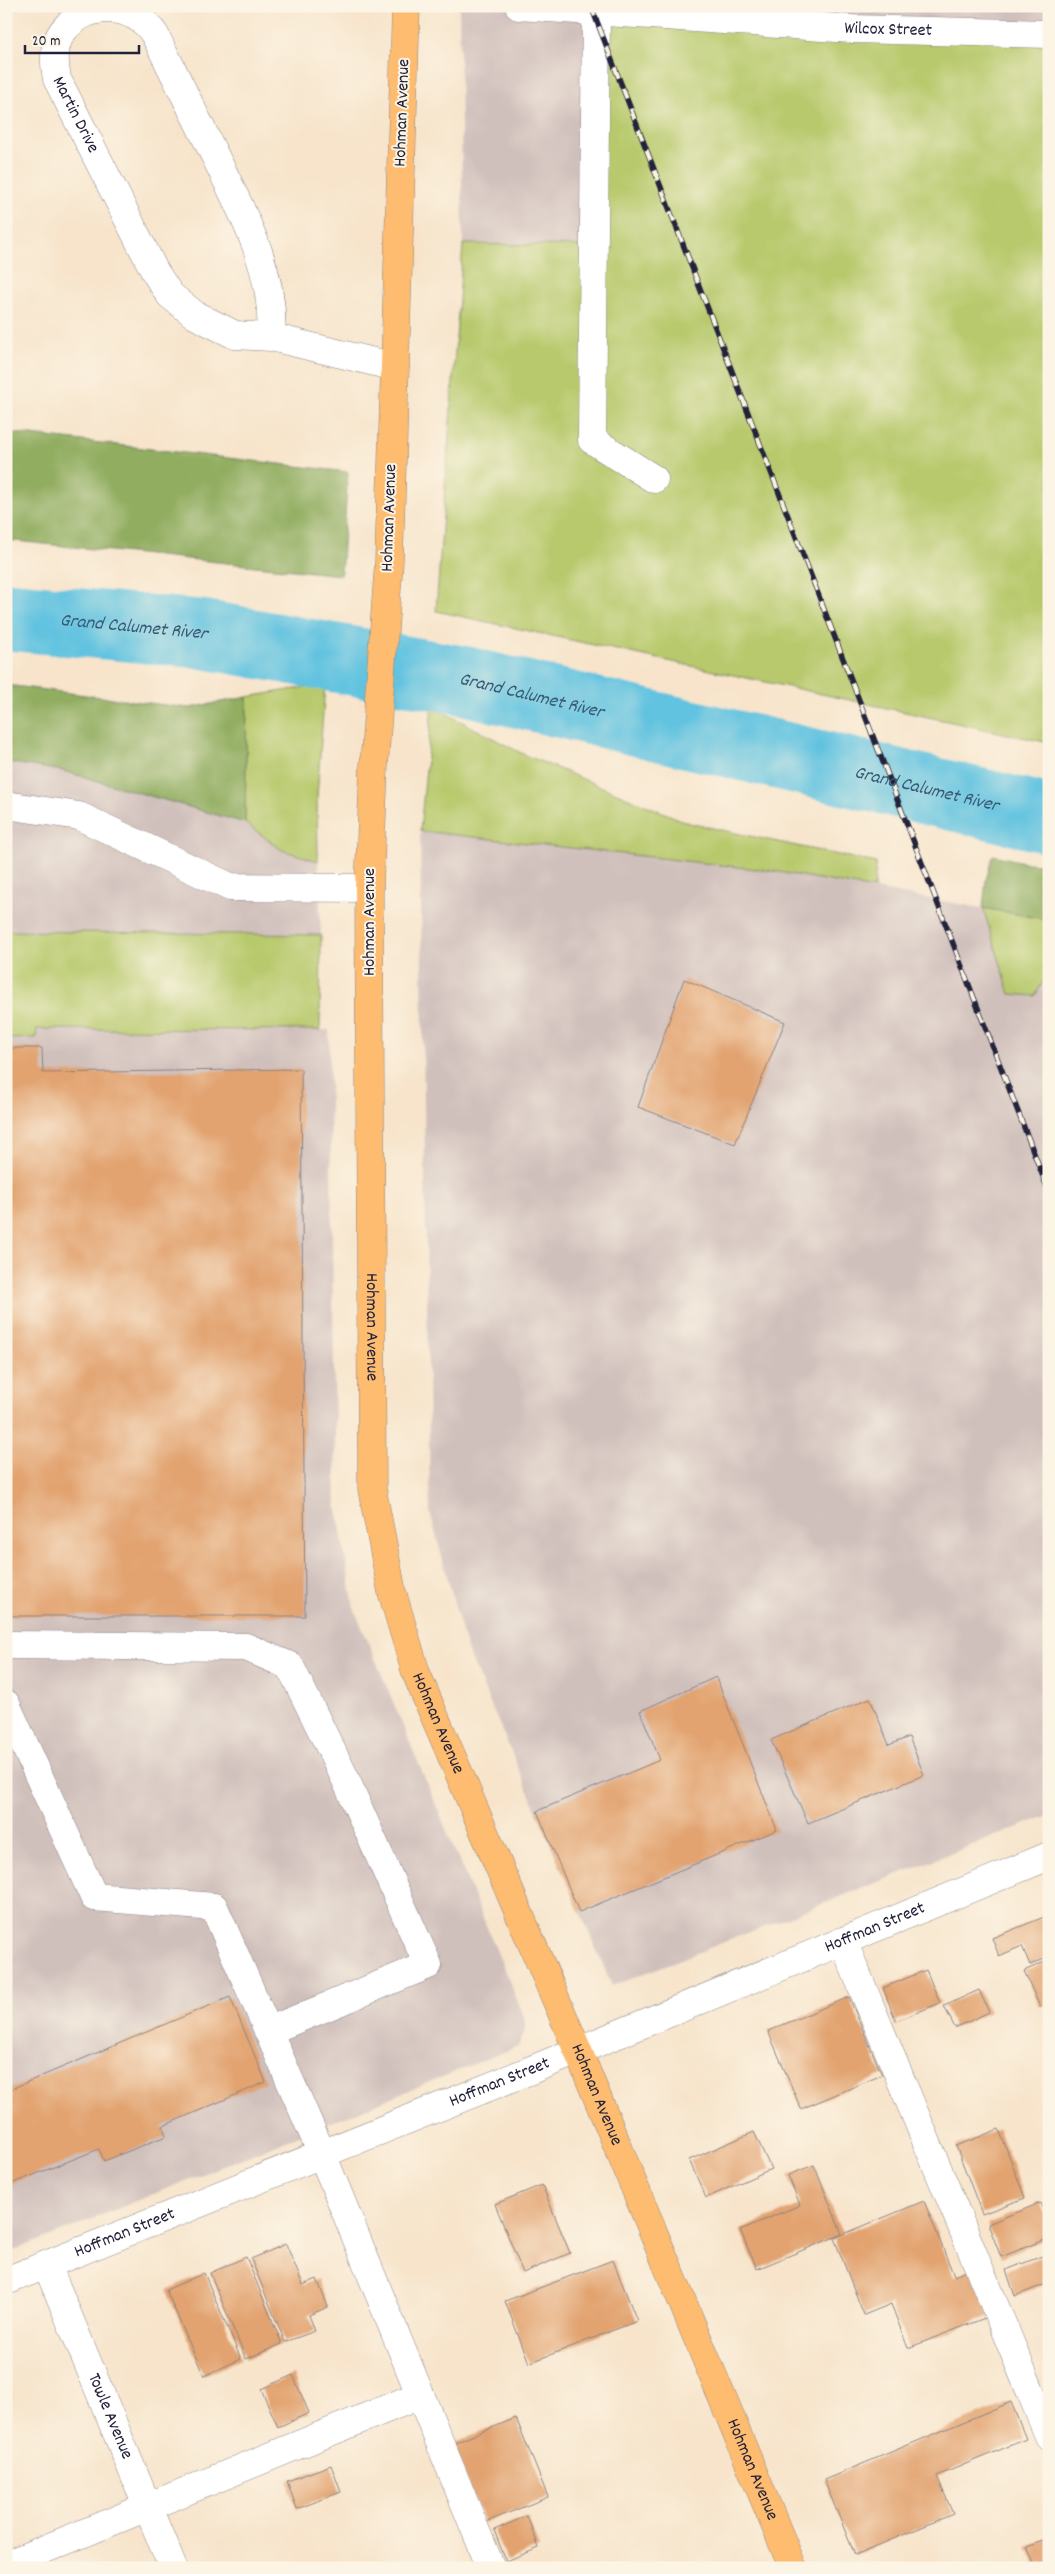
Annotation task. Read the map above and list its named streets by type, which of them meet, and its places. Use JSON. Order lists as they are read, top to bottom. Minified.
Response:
{"streets":{"main road":["Hohman Avenue"],"street":["Wilcox Street","Martin Drive","Hoffman Street","Towle Avenue"]},"crossings":[["Hohman Avenue","Martin Drive"],["Hohman Avenue","Hoffman Street"],["Hoffman Street","Towle Avenue"]],"water":["Grand Calumet River"],"scale_bar":"20 m"}
